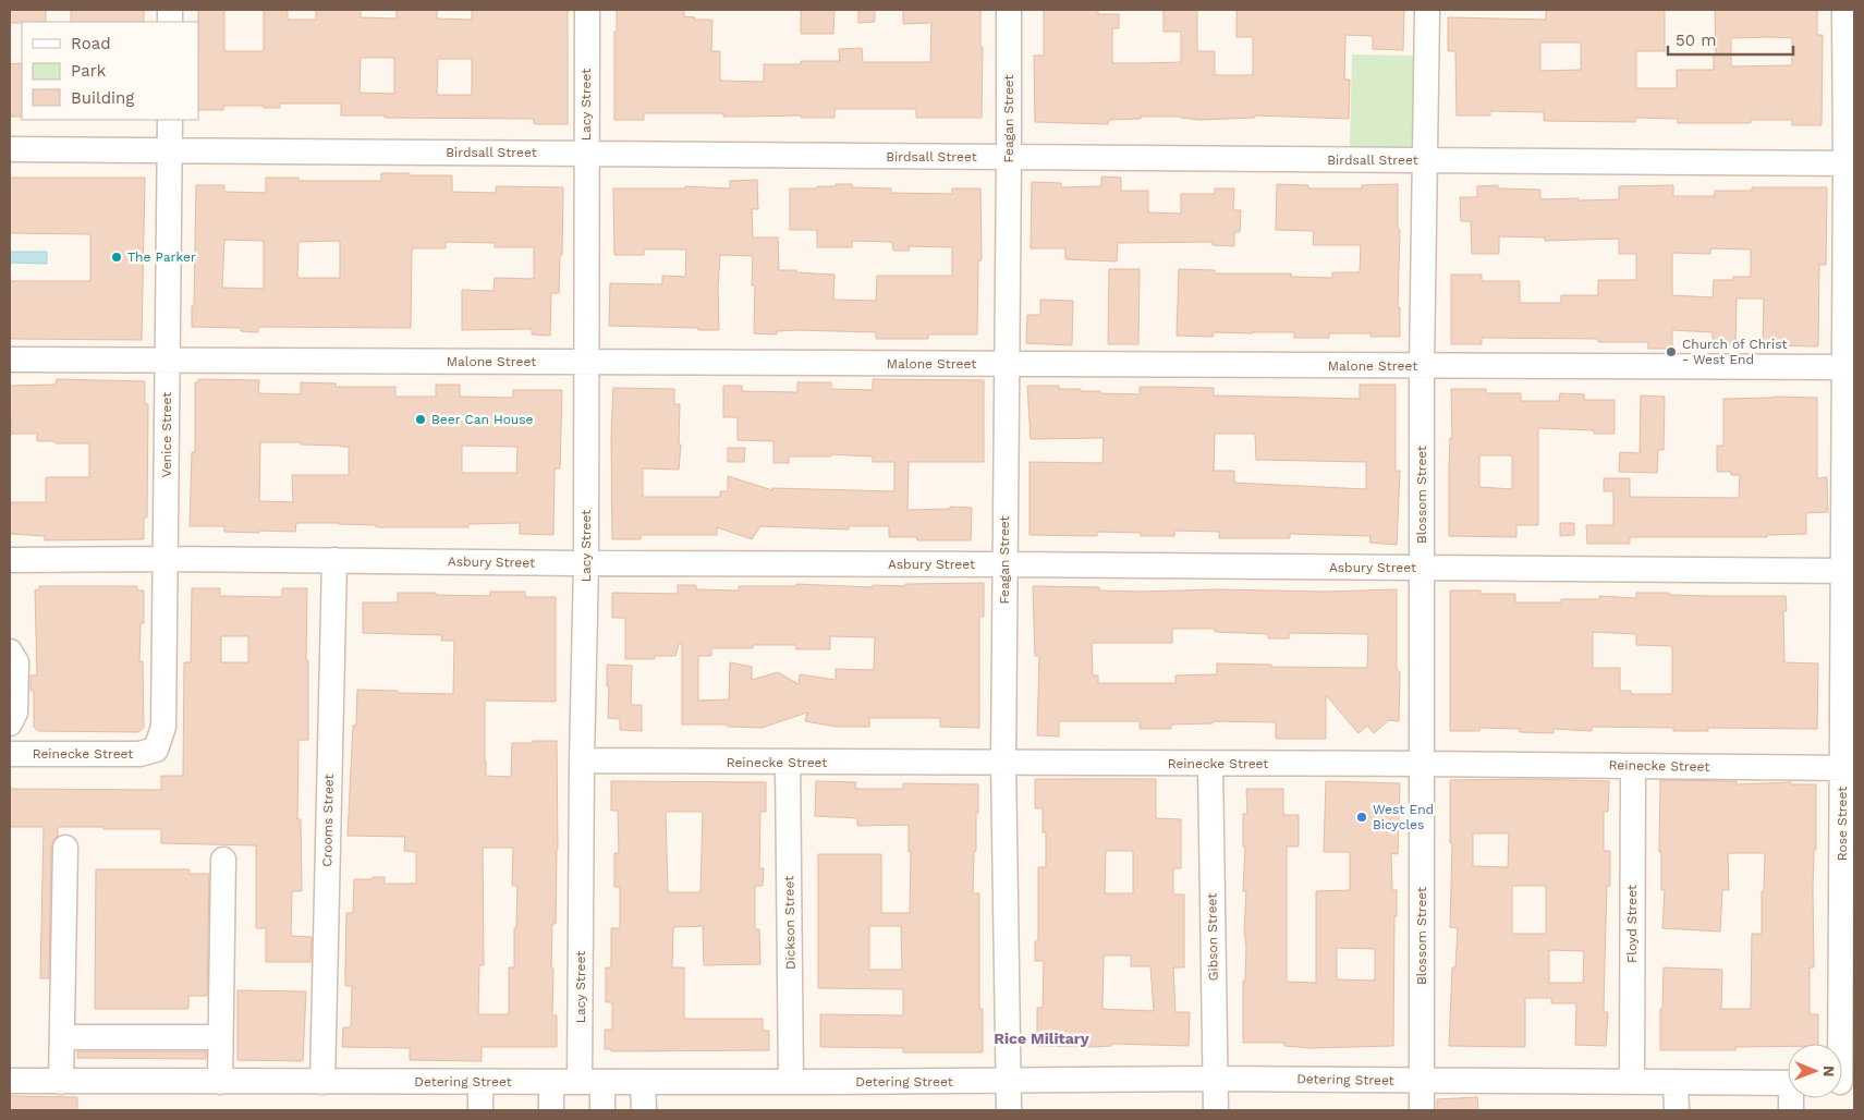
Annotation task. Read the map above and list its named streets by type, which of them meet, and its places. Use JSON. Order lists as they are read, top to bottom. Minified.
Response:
{"streets":{"street":["Lacy Street","Feagan Street","Birdsall Street","Malone Street","Venice Street","Blossom Street","Asbury Street","Reinecke Street","Crooms Street","Rose Street","Dickson Street","Floyd Street","Gibson Street","Detering Street"]},"crossings":[["Lacy Street","Birdsall Street"],["Lacy Street","Malone Street"],["Lacy Street","Asbury Street"],["Lacy Street","Reinecke Street"],["Lacy Street","Detering Street"],["Feagan Street","Birdsall Street"],["Feagan Street","Malone Street"],["Feagan Street","Asbury Street"],["Feagan Street","Reinecke Street"],["Feagan Street","Detering Street"],["Birdsall Street","Venice Street"],["Birdsall Street","Blossom Street"],["Birdsall Street","Rose Street"],["Malone Street","Venice Street"],["Malone Street","Blossom Street"],["Malone Street","Rose Street"],["Venice Street","Asbury Street"],["Venice Street","Reinecke Street"],["Blossom Street","Asbury Street"],["Blossom Street","Reinecke Street"],["Blossom Street","Detering Street"],["Asbury Street","Crooms Street"],["Asbury Street","Rose Street"],["Reinecke Street","Rose Street"],["Reinecke Street","Dickson Street"],["Reinecke Street","Floyd Street"],["Reinecke Street","Gibson Street"],["Crooms Street","Detering Street"],["Dickson Street","Detering Street"],["Floyd Street","Detering Street"],["Gibson Street","Detering Street"]],"districts":["Rice Military"],"places":["The Parker","Church of Christ - West End","Beer Can House","West End Bicycles"],"legend":["Road","Park","Building"],"scale_bar":"50 m","north":"right"}
